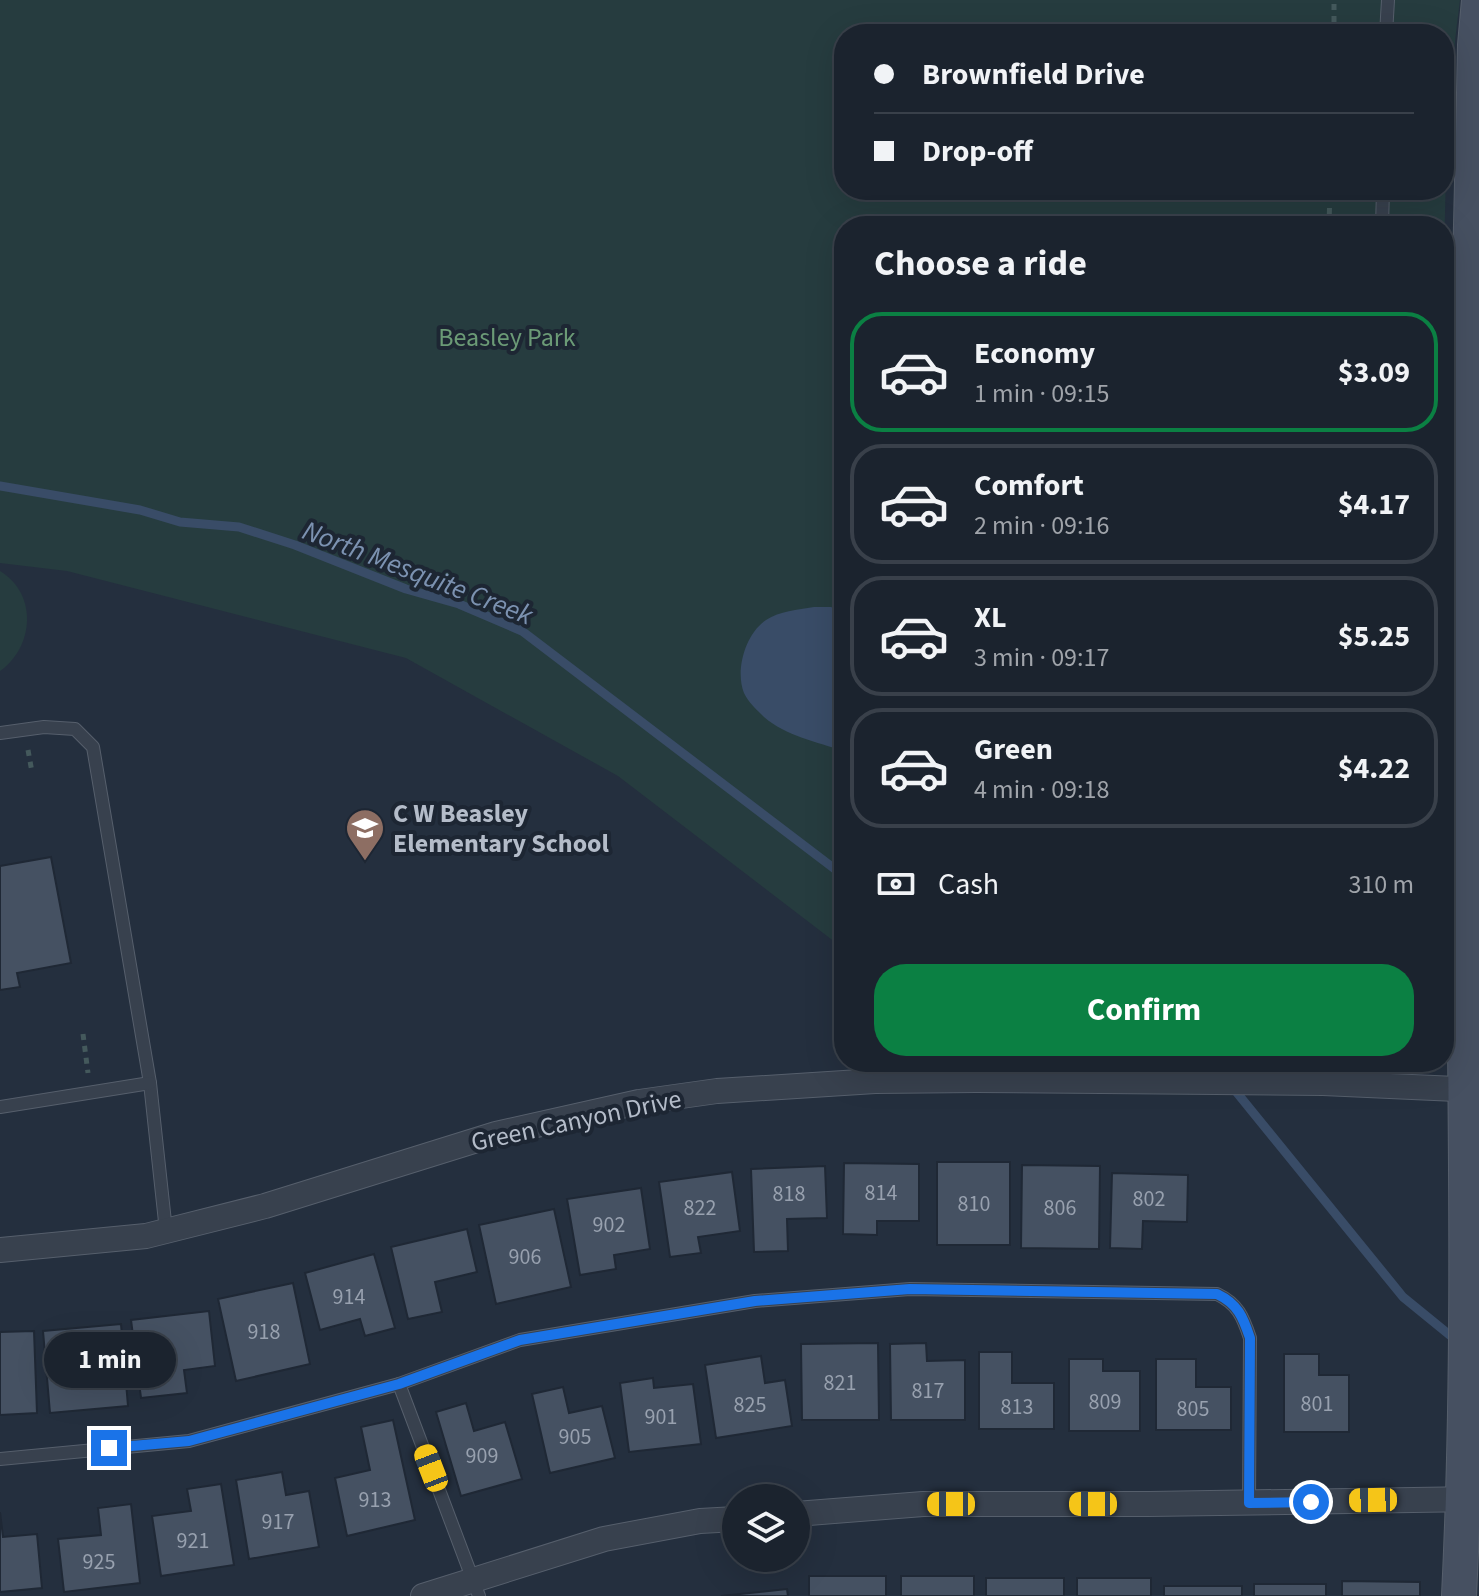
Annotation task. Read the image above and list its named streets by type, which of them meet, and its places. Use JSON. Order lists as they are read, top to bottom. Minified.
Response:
{"streets":{"street":["Green Canyon Drive"]},"water":["North Mesquite Creek"],"parks":["Beasley Park"],"places":{"school or university":["C W Beasley Elementary School"]},"house_numbers":["814","818","802","810","822","806","902","906","914","918","821","817","809","801","825","813","805","901","905","909","913","917","921","925"],"page":{"banner":["Brownfield Drive","Drop-off"],"heading":"Choose a ride","list":[{"name":"Economy","note":"1 min · 09:15","value":"$3.09"},{"name":"Comfort","note":"2 min · 09:16","value":"$4.17"},{"name":"XL","note":"3 min · 09:17","value":"$5.25"},{"name":"Green","note":"4 min · 09:18","value":"$4.22"}],"pay":["Cash","310 m"],"buttons":"Confirm","bubble":"1 min"}}
